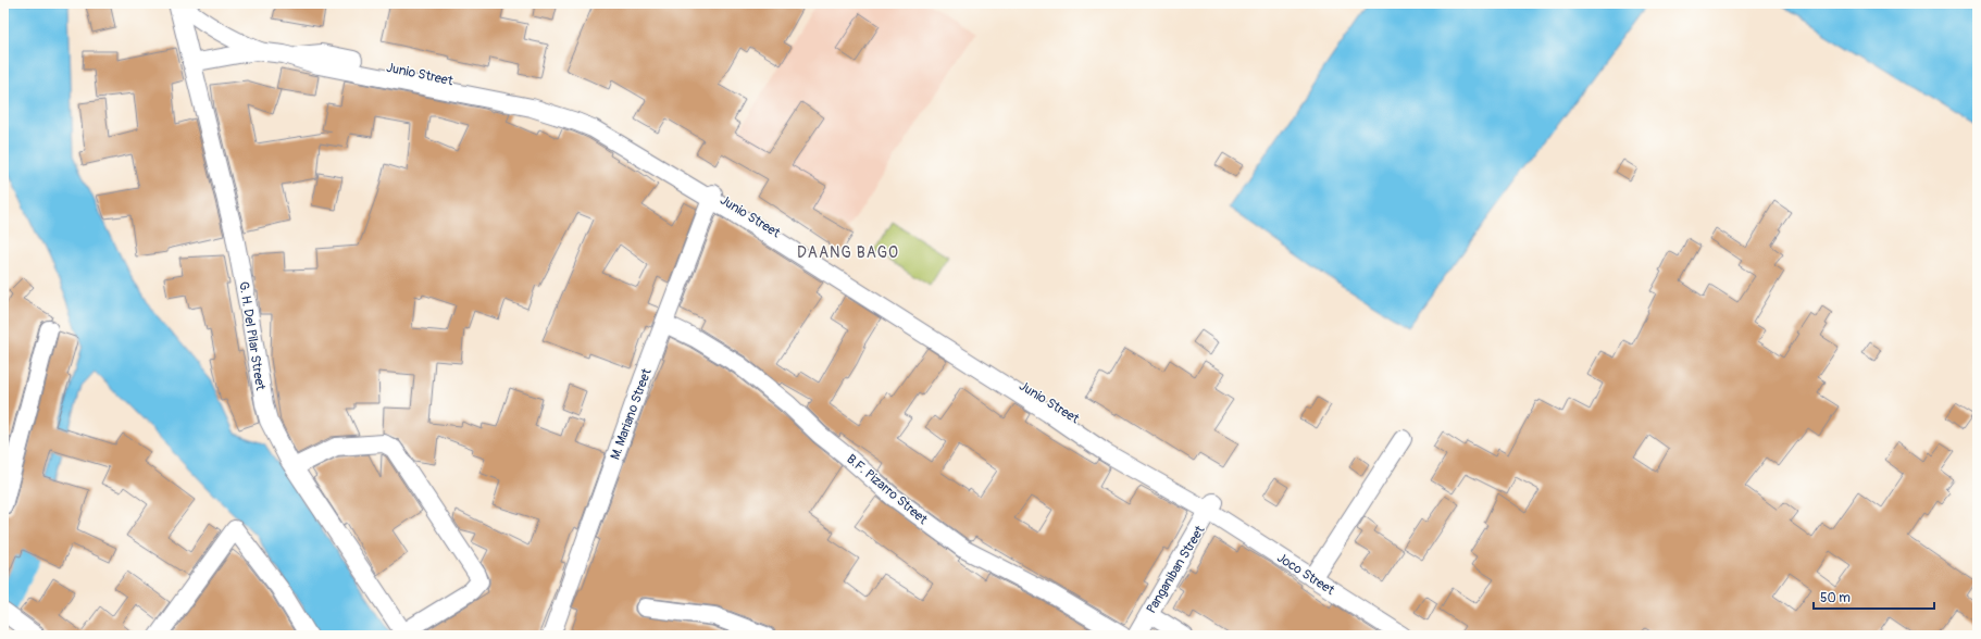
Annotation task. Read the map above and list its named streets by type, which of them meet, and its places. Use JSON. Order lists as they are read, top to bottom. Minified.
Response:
{"streets":{"street":["Junio Street","G. H. Del Pilar Street","M. Mariano Street","B.F. Pizarro Street","Panganiban Street","Joco Street"]},"crossings":[["Junio Street","G. H. Del Pilar Street"],["Junio Street","M. Mariano Street"],["Junio Street","Panganiban Street"],["Junio Street","Joco Street"],["M. Mariano Street","B.F. Pizarro Street"],["Panganiban Street","Joco Street"]],"districts":["DAANG BAGO"],"scale_bar":"50 m"}
